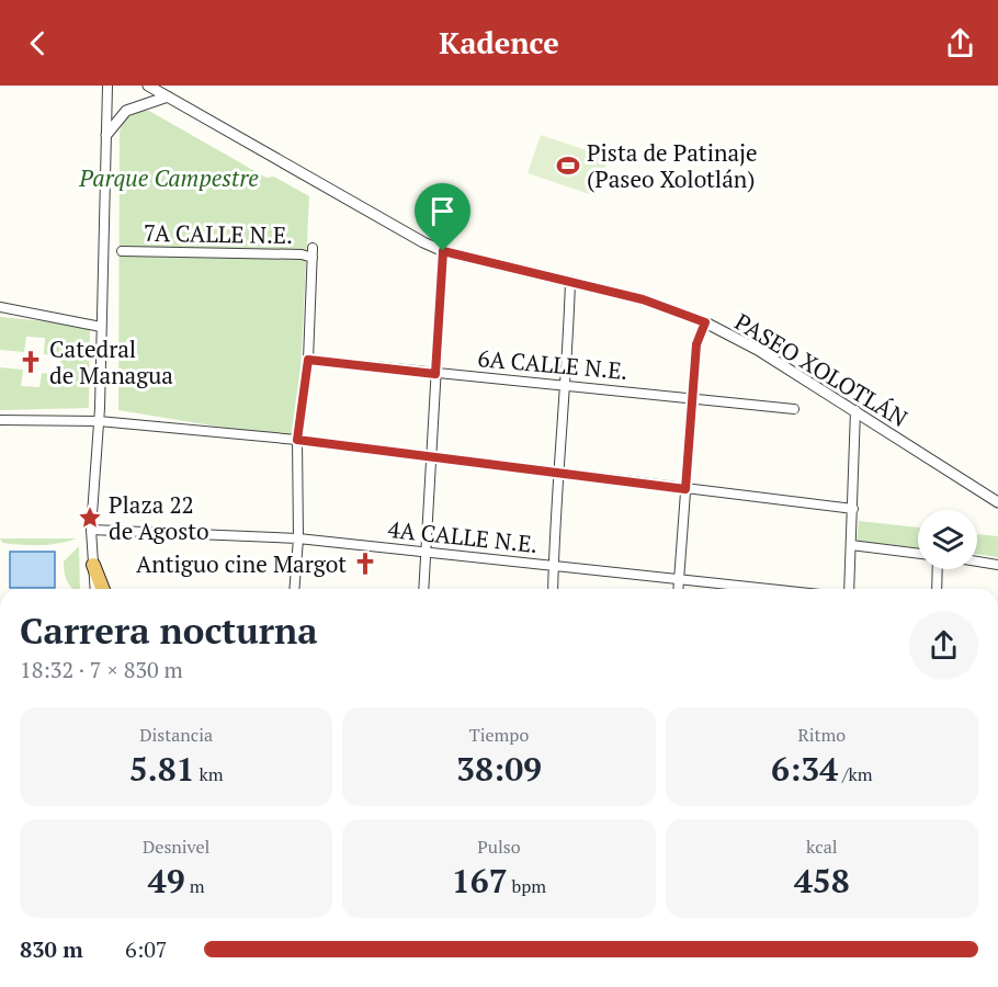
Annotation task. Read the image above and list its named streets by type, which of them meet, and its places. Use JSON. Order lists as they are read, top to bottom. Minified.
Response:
{"streets":{"street":["7A CALLE N.E.","6A CALLE N.E.","PASEO XOLOTLÁN","4A CALLE N.E."]},"parks":["Parque Campestre"],"places":{"sports":["Pista de Patinaje (Paseo Xolotlán)"],"church":["Catedral de Managua","Antiguo cine Margot"],"place":["Plaza 22 de Agosto"]},"page":{"header":"Kadence","heading":["Carrera nocturna","18:32 · 7 × 830 m"],"stats":[["Distancia","5.81 km"],["Tiempo","38:09"],["Ritmo","6:34 /km"],["Desnivel","49 m"],["Pulso","167 bpm"],["kcal","458"]],"list":[{"name":"830 m","note":"6:07"}]}}
